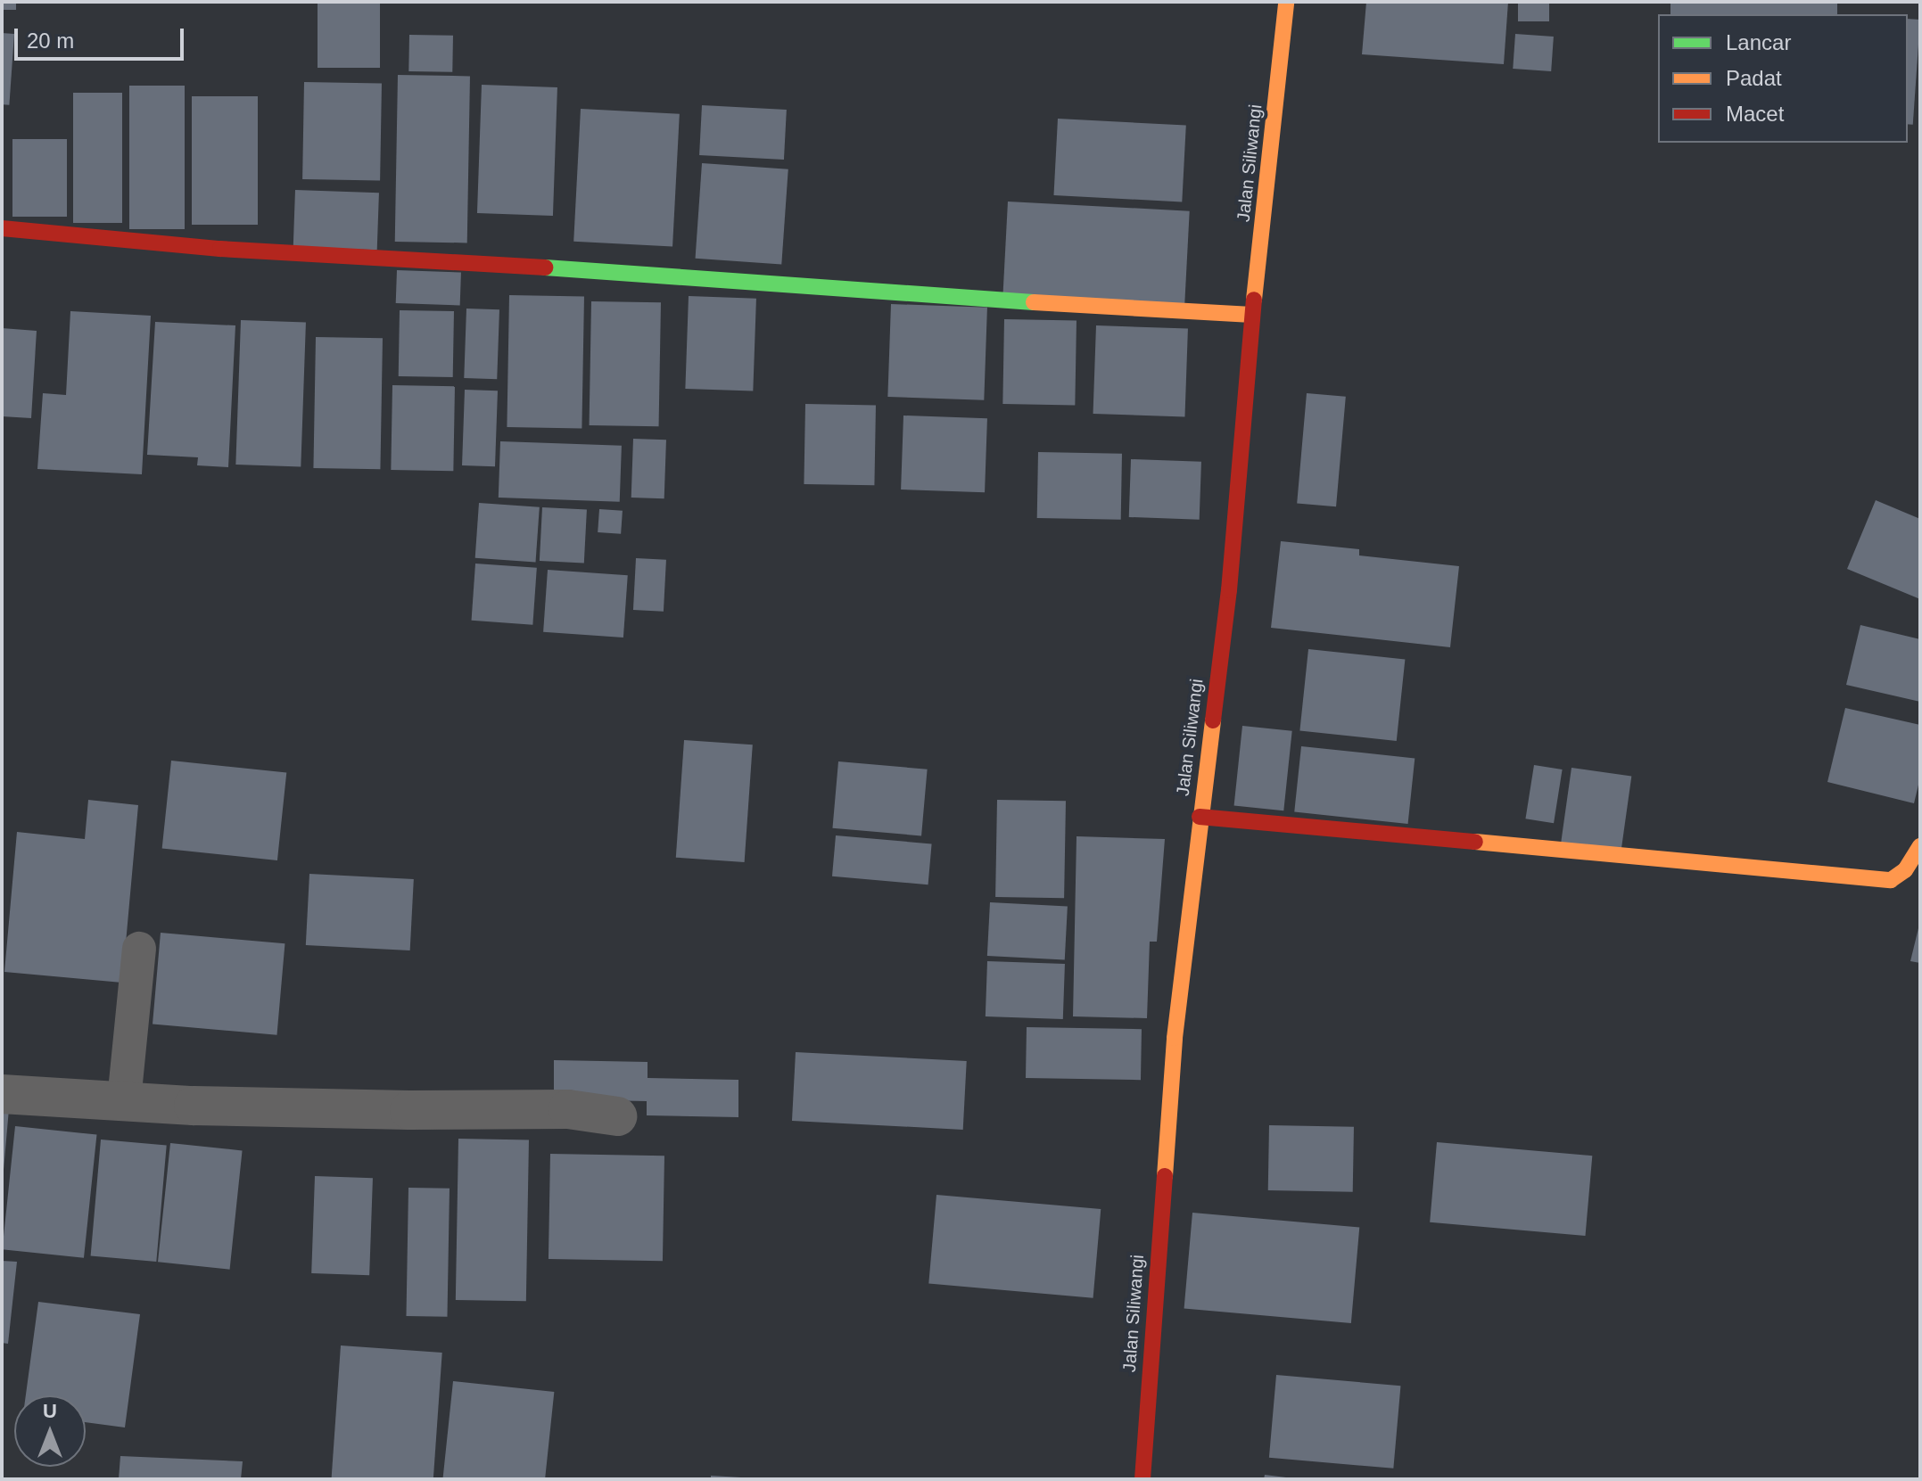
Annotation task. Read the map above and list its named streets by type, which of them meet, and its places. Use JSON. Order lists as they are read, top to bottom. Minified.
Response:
{"streets":{"street":["Jalan Siliwangi"]},"legend":["Lancar","Padat","Macet"],"scale_bar":"20 m","north":"top"}
